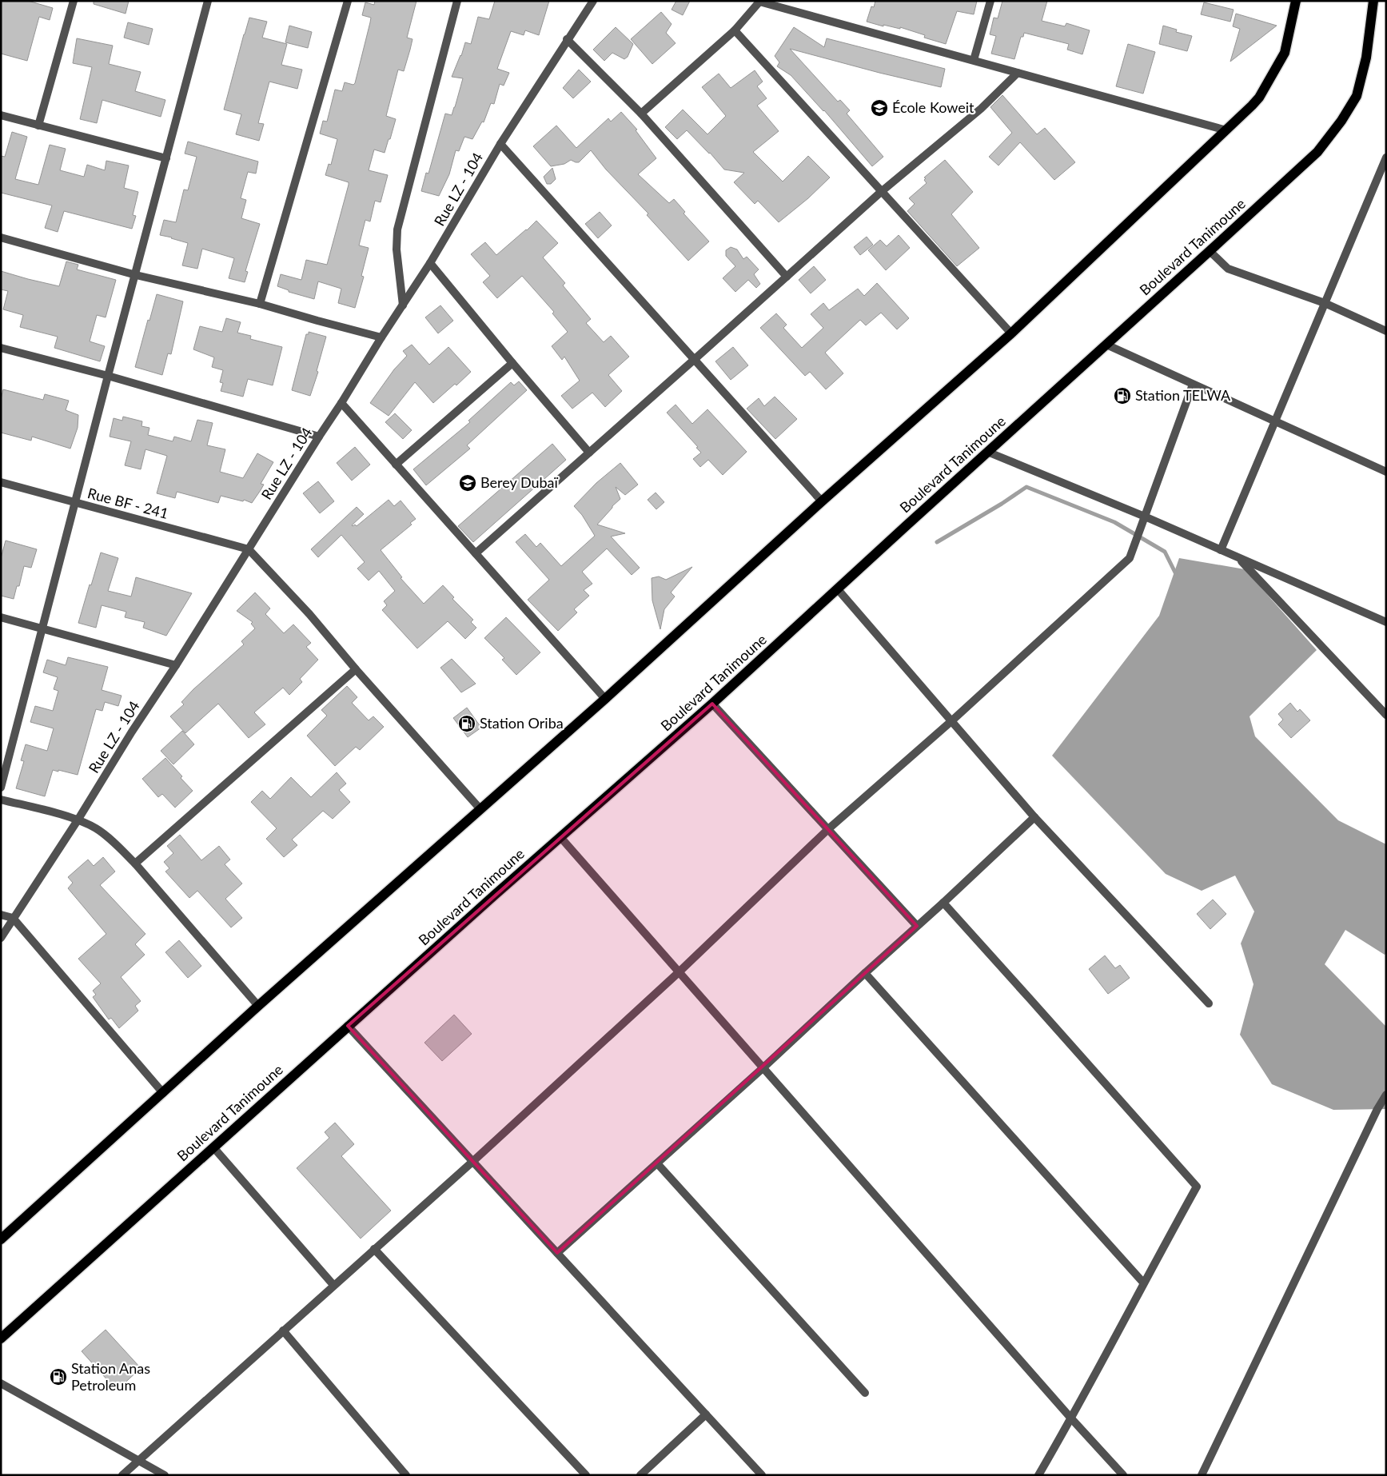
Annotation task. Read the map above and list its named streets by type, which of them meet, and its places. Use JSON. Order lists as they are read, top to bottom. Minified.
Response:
{"streets":{"main road":["Boulevard Tanimoune"],"street":["Rue LZ - 104","Rue BF - 241"]},"crossings":[["Rue LZ - 104","Rue BF - 241"]],"places":{"school or university":["École Koweit","Berey Dubaï"],"fuel station":["Station TELWA","Station Oriba","Station Anas Petroleum"]}}
